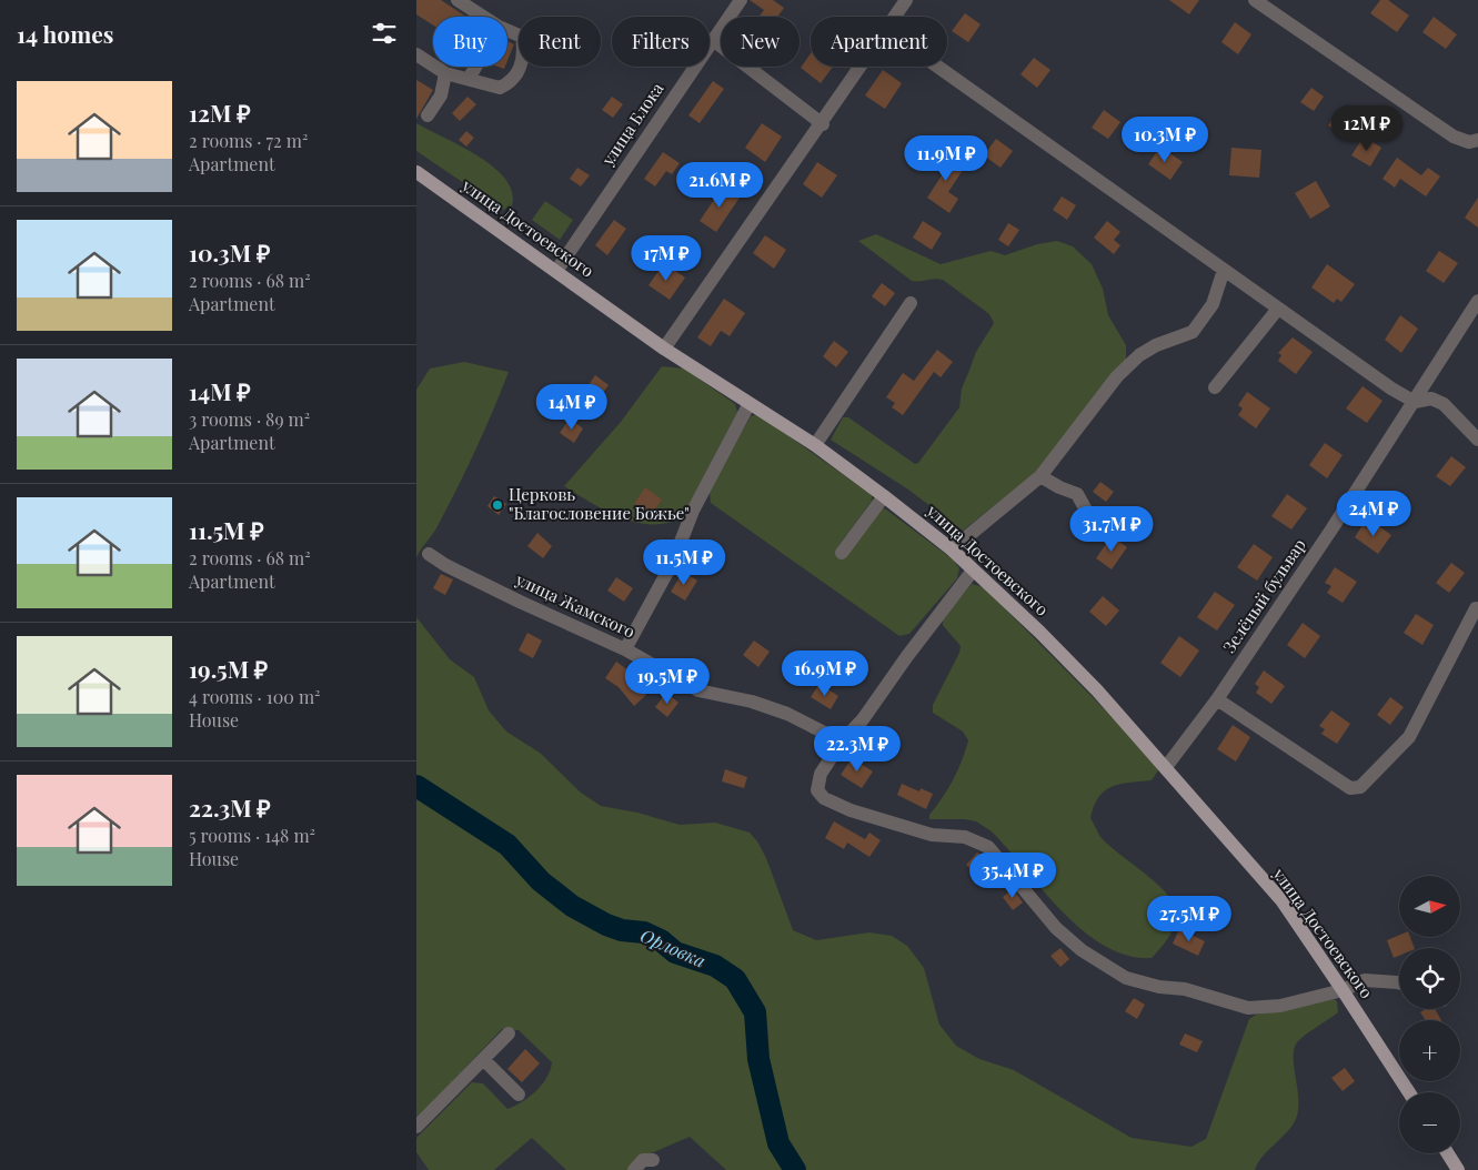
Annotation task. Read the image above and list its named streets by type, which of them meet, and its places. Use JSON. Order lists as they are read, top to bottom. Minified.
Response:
{"streets":{"main road":["улица Достоевского"],"street":["улица Блока","Зелёный бульвар","улица Жамского"]},"crossings":[["улица Блока","улица Достоевского"],["улица Достоевского","Зелёный бульвар"]],"water":["Орловка"],"places":["Церковь \"Благословение Божье\""],"north":"right","page":{"heading":"14 homes","chip":["Buy","Rent","Filters","New","Apartment"],"list":[{"name":"12M ₽","note":"2 rooms · 72 m² · Apartment"},{"name":"10.3M ₽","note":"2 rooms · 68 m² · Apartment"},{"name":"14M ₽","note":"3 rooms · 89 m² · Apartment"},{"name":"11.5M ₽","note":"2 rooms · 68 m² · Apartment"},{"name":"19.5M ₽","note":"4 rooms · 100 m² · House"},{"name":"22.3M ₽","note":"5 rooms · 148 m² · House"}],"price":["12M ₽","10.3M ₽","11.9M ₽","21.6M ₽","17M ₽","14M ₽","24M ₽","31.7M ₽","11.5M ₽","16.9M ₽","19.5M ₽","22.3M ₽","35.4M ₽","27.5M ₽"],"map_buttons":["+","−"]}}
